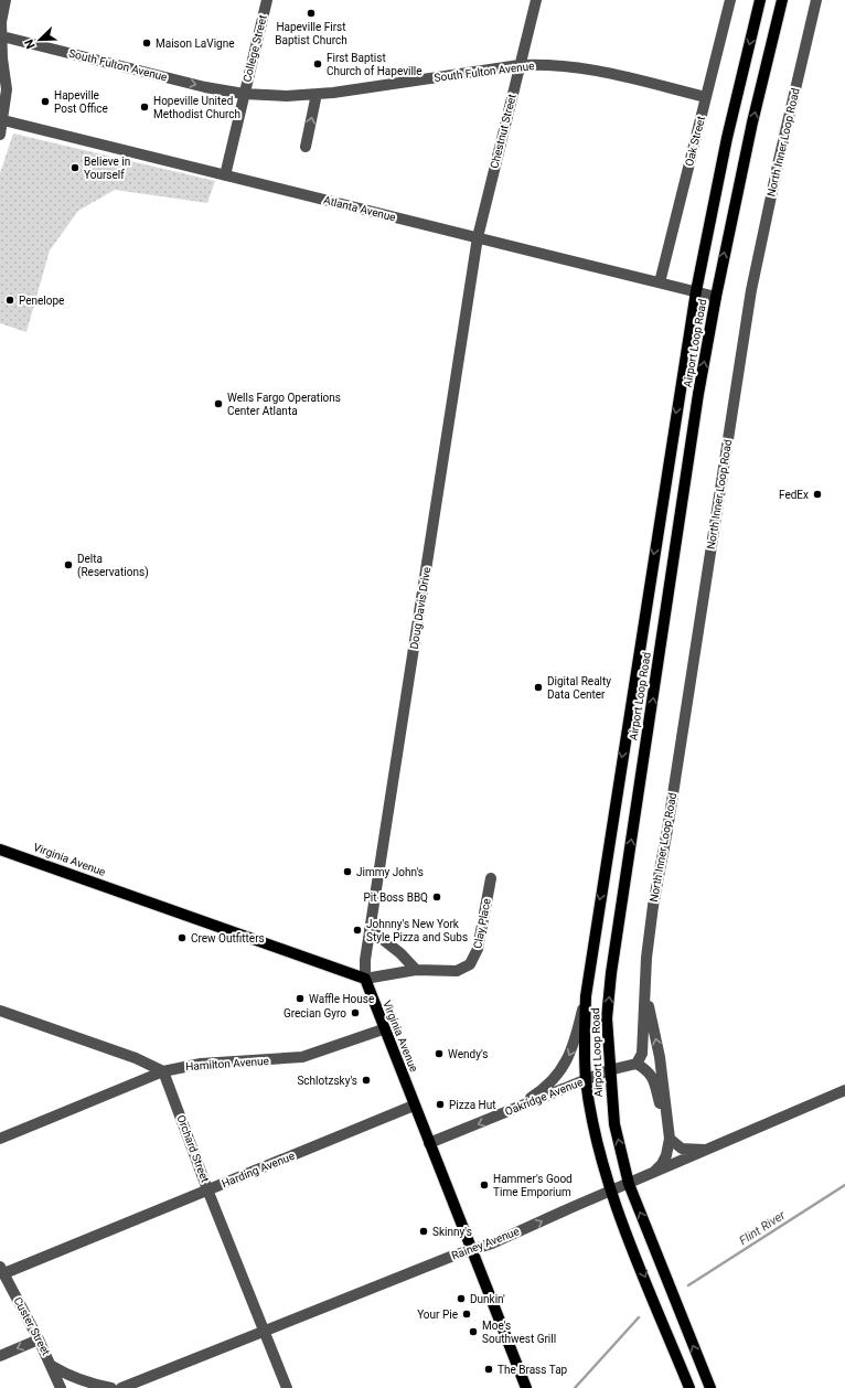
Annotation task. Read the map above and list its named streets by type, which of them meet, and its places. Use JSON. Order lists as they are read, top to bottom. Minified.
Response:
{"streets":{"main road":["Airport Loop Road","Virginia Avenue"],"street":["College Street","South Fulton Avenue","Chestnut Street","Oak Street","North Inner Loop Road","Atlanta Avenue","Doug Davis Drive","Clay Place","Hamilton Avenue","Oakridge Avenue","Orchard Street","Harding Avenue","Rainey Avenue","Custer Street"]},"crossings":[["College Street","South Fulton Avenue"],["College Street","Atlanta Avenue"],["South Fulton Avenue","Chestnut Street"],["South Fulton Avenue","Oak Street"],["Chestnut Street","Atlanta Avenue"],["Chestnut Street","Doug Davis Drive"],["Oak Street","Atlanta Avenue"],["North Inner Loop Road","Oakridge Avenue"],["North Inner Loop Road","Rainey Avenue"],["Atlanta Avenue","Airport Loop Road"],["Atlanta Avenue","Doug Davis Drive"],["Airport Loop Road","Oakridge Avenue"],["Airport Loop Road","Rainey Avenue"],["Doug Davis Drive","Virginia Avenue"],["Doug Davis Drive","Clay Place"],["Virginia Avenue","Clay Place"],["Virginia Avenue","Hamilton Avenue"],["Virginia Avenue","Oakridge Avenue"],["Virginia Avenue","Harding Avenue"],["Virginia Avenue","Rainey Avenue"],["Hamilton Avenue","Orchard Street"],["Orchard Street","Harding Avenue"],["Orchard Street","Rainey Avenue"],["Harding Avenue","Custer Street"]],"one_way":["Oakridge Avenue"],"water":["Flint River"],"places":["Hapeville First Baptist Church","Maison LaVigne","First Baptist Church of Hapeville","Hapeville Post Office","Hopeville United Methodist Church","Believe in Yourself","Penelope","Wells Fargo Operations Center Atlanta","FedEx","Delta (Reservations)","Digital Realty Data Center","Jimmy John's","Pit Boss BBQ","Johnny's New York Style Pizza and Subs","Crew Outfitters","Waffle House","Grecian Gyro","Wendy's","Schlotzsky's","Pizza Hut","Hammer's Good Time Emporium","Skinny's","Dunkin'","Your Pie","Moe's Southwest Grill","The Brass Tap"],"north":"bottom left"}
